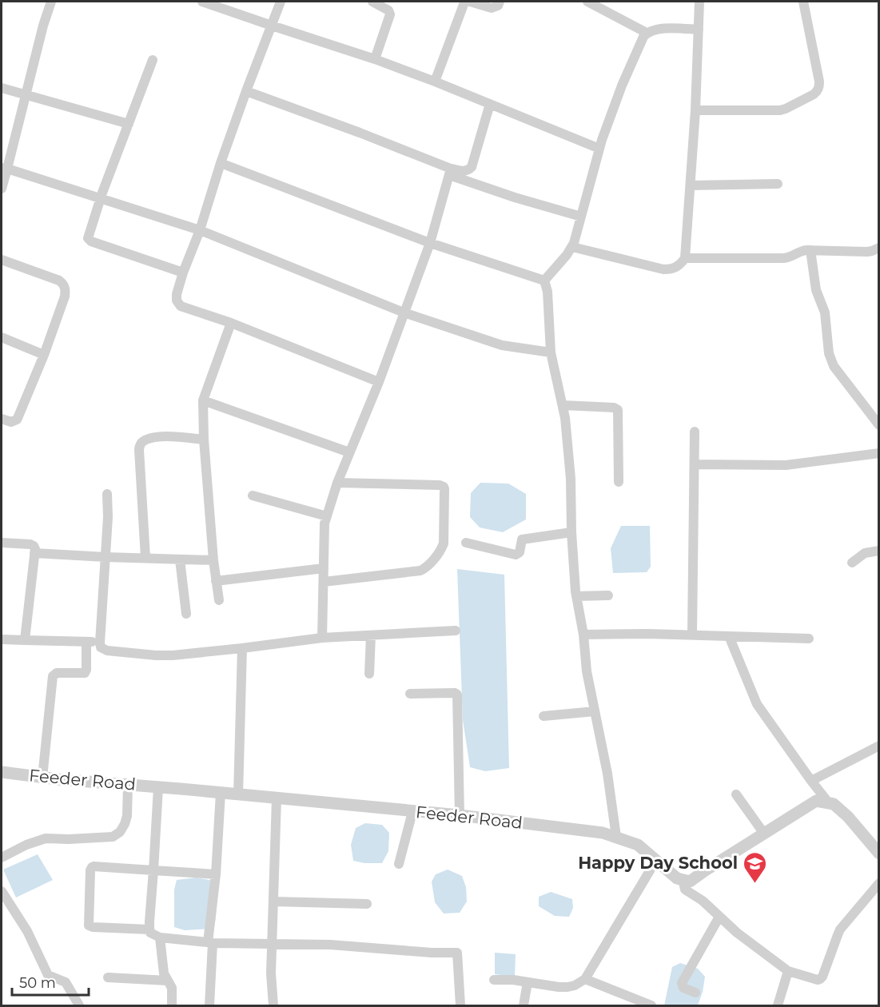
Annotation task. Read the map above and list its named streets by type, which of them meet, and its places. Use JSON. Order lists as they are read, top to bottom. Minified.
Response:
{"streets":{"street":["Feeder Road"]},"places":{"school or university":["Happy Day School"]},"scale_bar":"50 m"}
